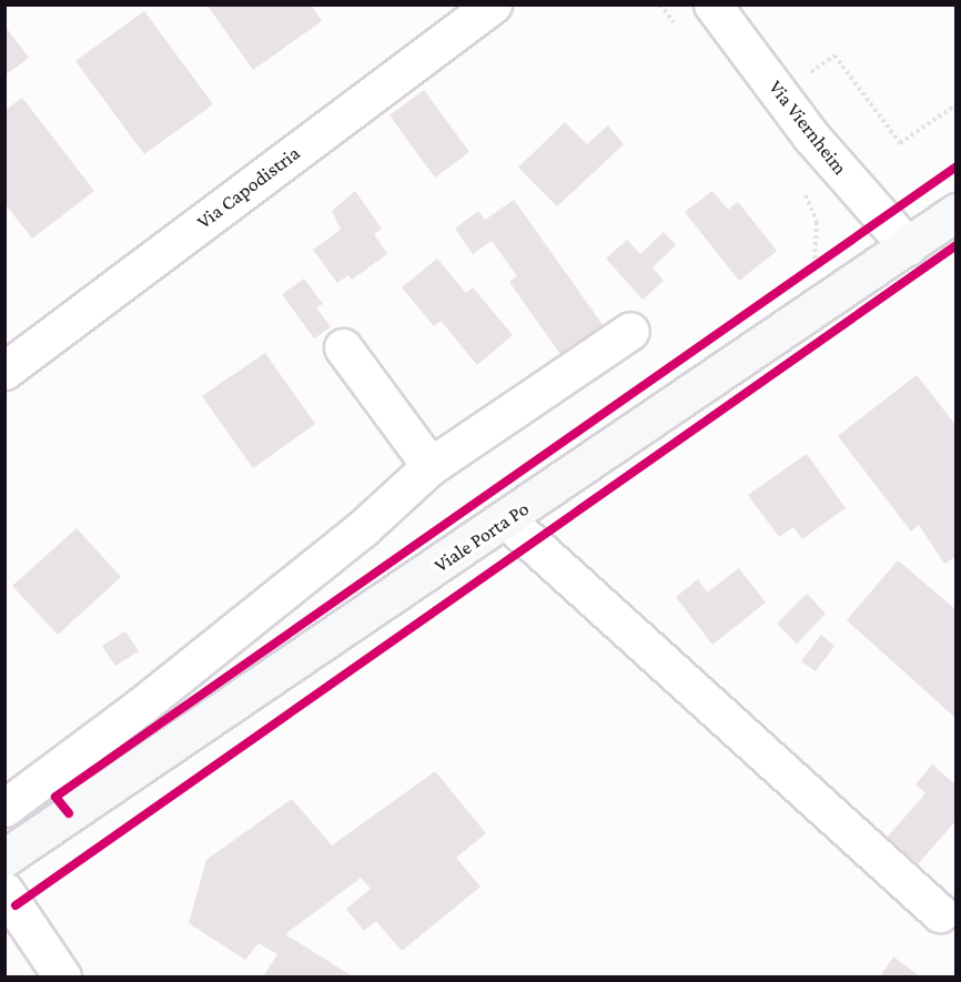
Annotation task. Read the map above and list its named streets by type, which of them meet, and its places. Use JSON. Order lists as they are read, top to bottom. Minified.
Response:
{"streets":{"main road":["Viale Porta Po"],"street":["Via Viernheim","Via Capodistria"]},"crossings":[["Via Viernheim","Viale Porta Po"]]}
